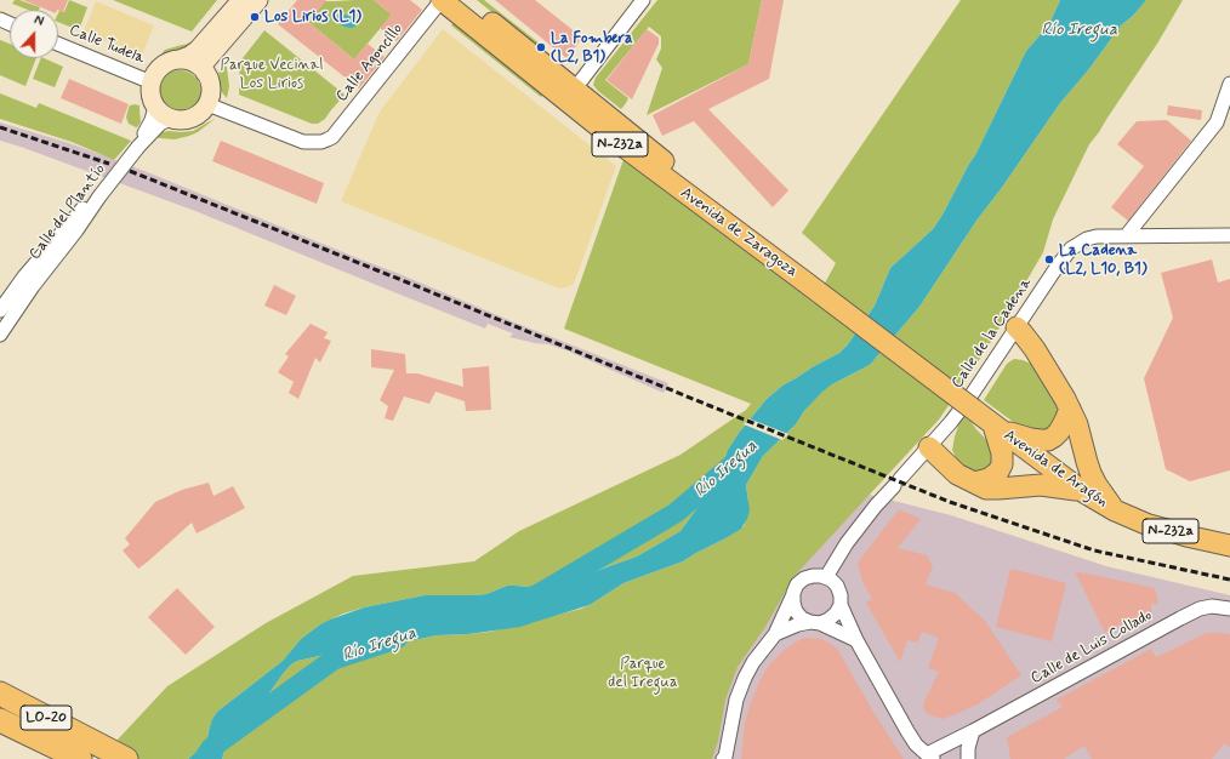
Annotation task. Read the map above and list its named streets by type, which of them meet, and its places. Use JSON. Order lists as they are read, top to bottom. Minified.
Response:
{"streets":{"highway":["LO-20"],"main road":["N-232a","Avenida de Zaragoza","Avenida de Aragón"],"street":["Calle Tudela","Calle Agoncillo","Calle del Plantío","Calle de la Cadena","Calle de Luis Collado"]},"crossings":[["Calle Tudela","Calle Agoncillo"],["Calle Tudela","Calle del Plantío"],["Calle Agoncillo","Calle del Plantío"],["Calle Agoncillo","Avenida de Zaragoza"],["N-232a","Avenida de Zaragoza"],["N-232a","Avenida de Aragón"]],"water":["Río Iregua"],"parks":["Parque Vecinal Los Lirios","Parque del Iregua"],"places":["Los Lirios (L1)","La Fombera (L2, B1)","La Cadena (L2, L10, B1)"],"north":"top"}
